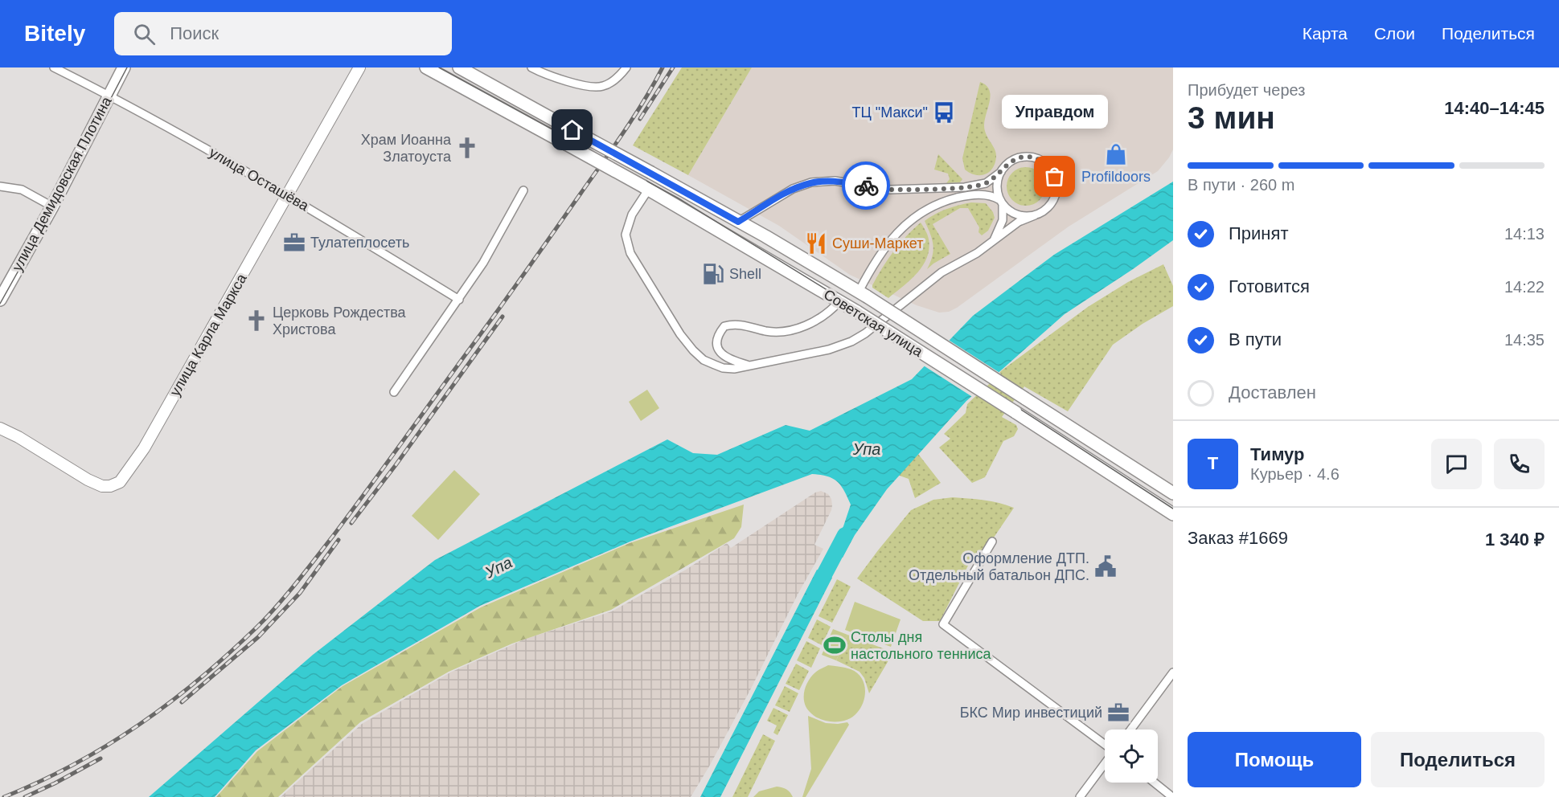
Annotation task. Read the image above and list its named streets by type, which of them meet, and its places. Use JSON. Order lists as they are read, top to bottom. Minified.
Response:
{"streets":{"main road":["улица Демидовская Плотина","Советская улица"],"street":["улица Осташёва","улица Карла Маркса"]},"crossings":[["улица Осташёва","улица Демидовская Плотина"],["улица Осташёва","улица Карла Маркса"]],"water":["Упа"],"places":{"bus stop":["ТЦ \"Макси\""],"church":["Храм Иоанна Златоуста","Церковь Рождества Христова"],"shop":["Profildoors"],"other":["Управдом"],"office":["Тулатеплосеть","БКС Мир инвестиций"],"restaurant":["Суши-Маркет"],"fuel station":["Shell"],"public building":["Оформление ДТП. Отдельный батальон ДПС."],"sports":["Cтолы дня настольного тенниса"]},"page":{"header":"Bitely","search":"Поиск","nav":["Карта","Слои","Поделиться"],"heading":["3 мин","Прибудет через","14:40–14:45"],"panel":["Тимур","Курьер · 4.6","Заказ #1669","1 340 ₽"],"bubble":"Управдом","bar":"В пути · 260 m","list":[["Принят","14:13"],["Готовится","14:22"],["В пути","14:35"],"Доставлен"],"round":"Т","buttons":["Помощь","Поделиться"]}}
